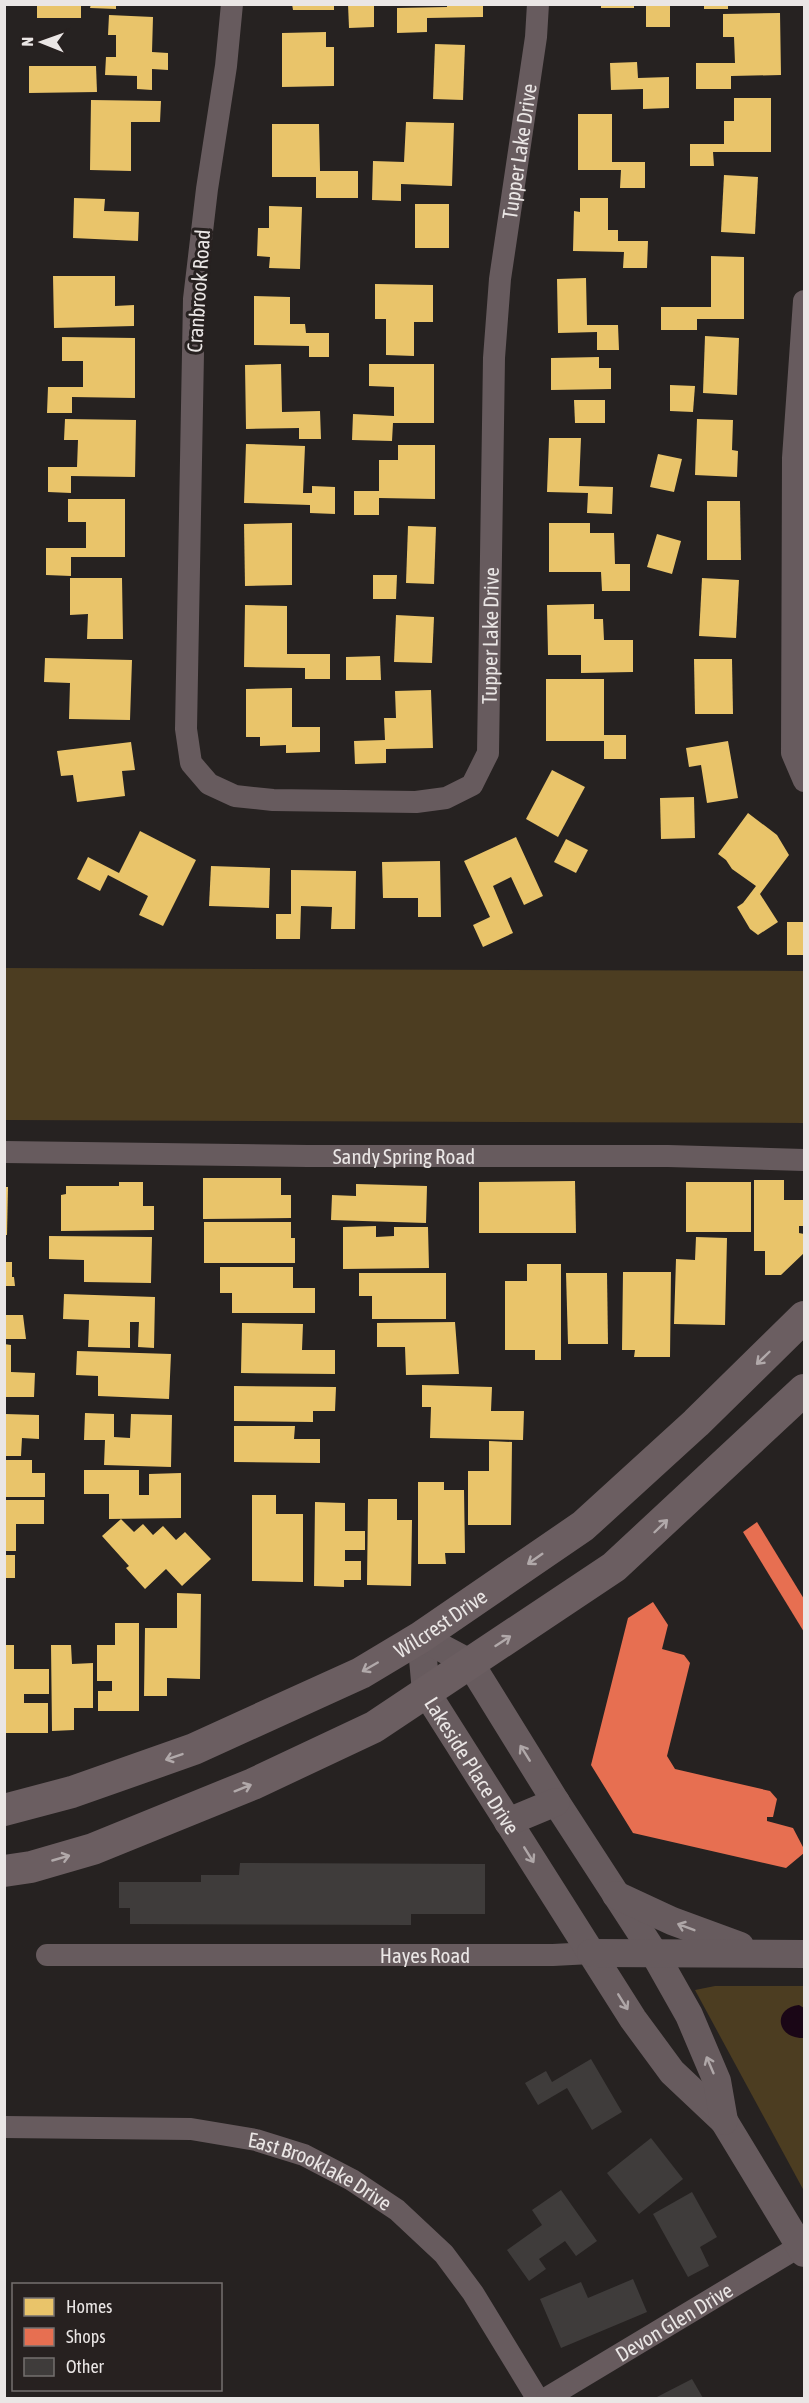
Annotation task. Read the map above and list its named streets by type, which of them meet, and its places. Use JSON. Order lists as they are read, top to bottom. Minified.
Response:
{"streets":{"main road":["Wilcrest Drive"],"street":["Tupper Lake Drive","Cranbrook Road","Sandy Spring Road","Lakeside Place Drive","Hayes Road","East Brooklake Drive","Devon Glen Drive"]},"crossings":[["Tupper Lake Drive","Cranbrook Road"],["Wilcrest Drive","Lakeside Place Drive"],["Lakeside Place Drive","Hayes Road"],["Lakeside Place Drive","Devon Glen Drive"]],"legend":["Homes","Shops","Other"],"north":"left"}
